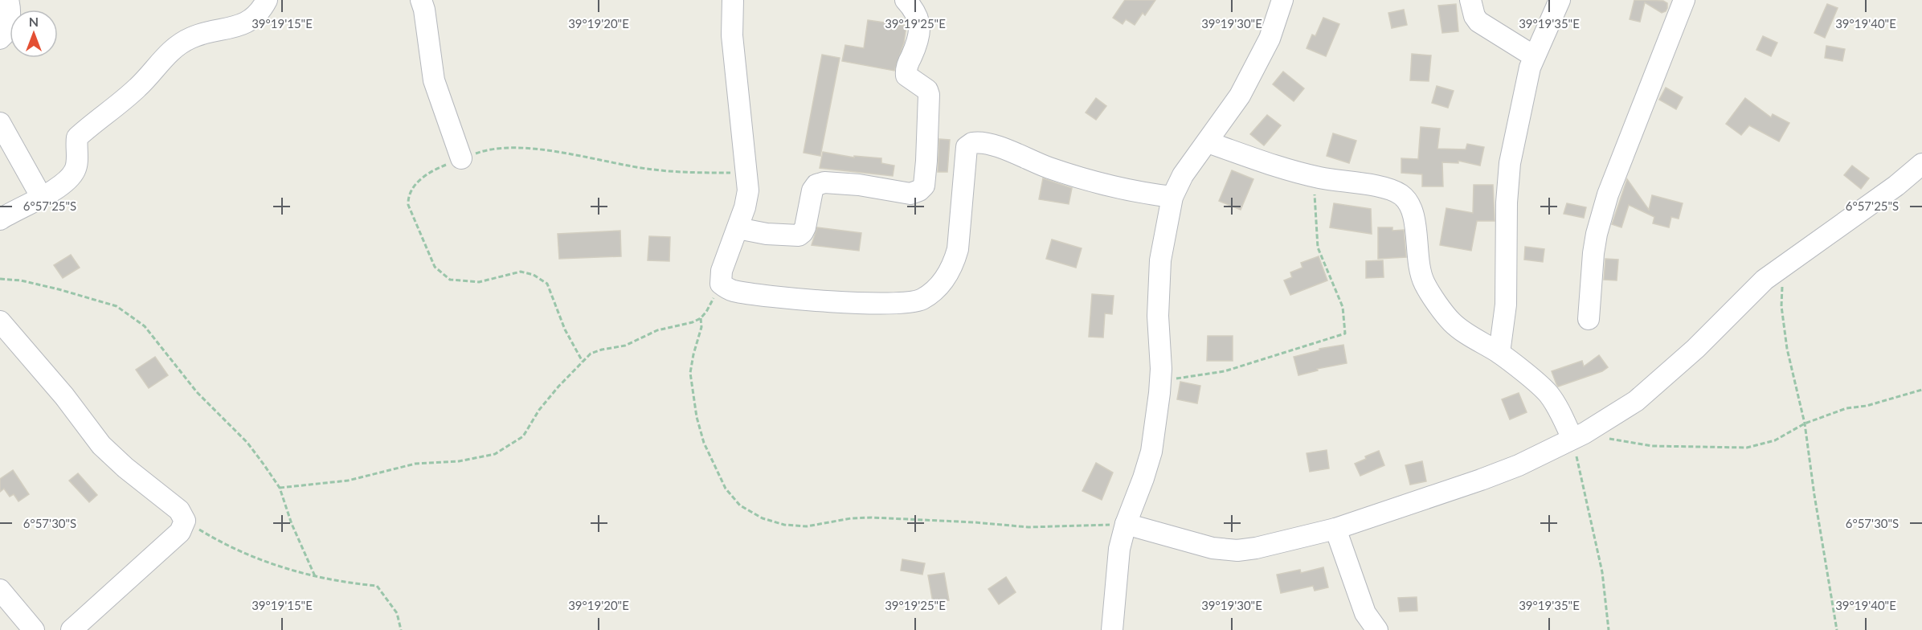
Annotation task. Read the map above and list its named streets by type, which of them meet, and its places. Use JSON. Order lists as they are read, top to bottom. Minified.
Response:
{"north":"top","coordinates":["39°19'15\"E","39°19'20\"E","39°19'25\"E","39°19'30\"E","39°19'35\"E","39°19'40\"E","6°57'25\"S","6°57'30\"S"]}
